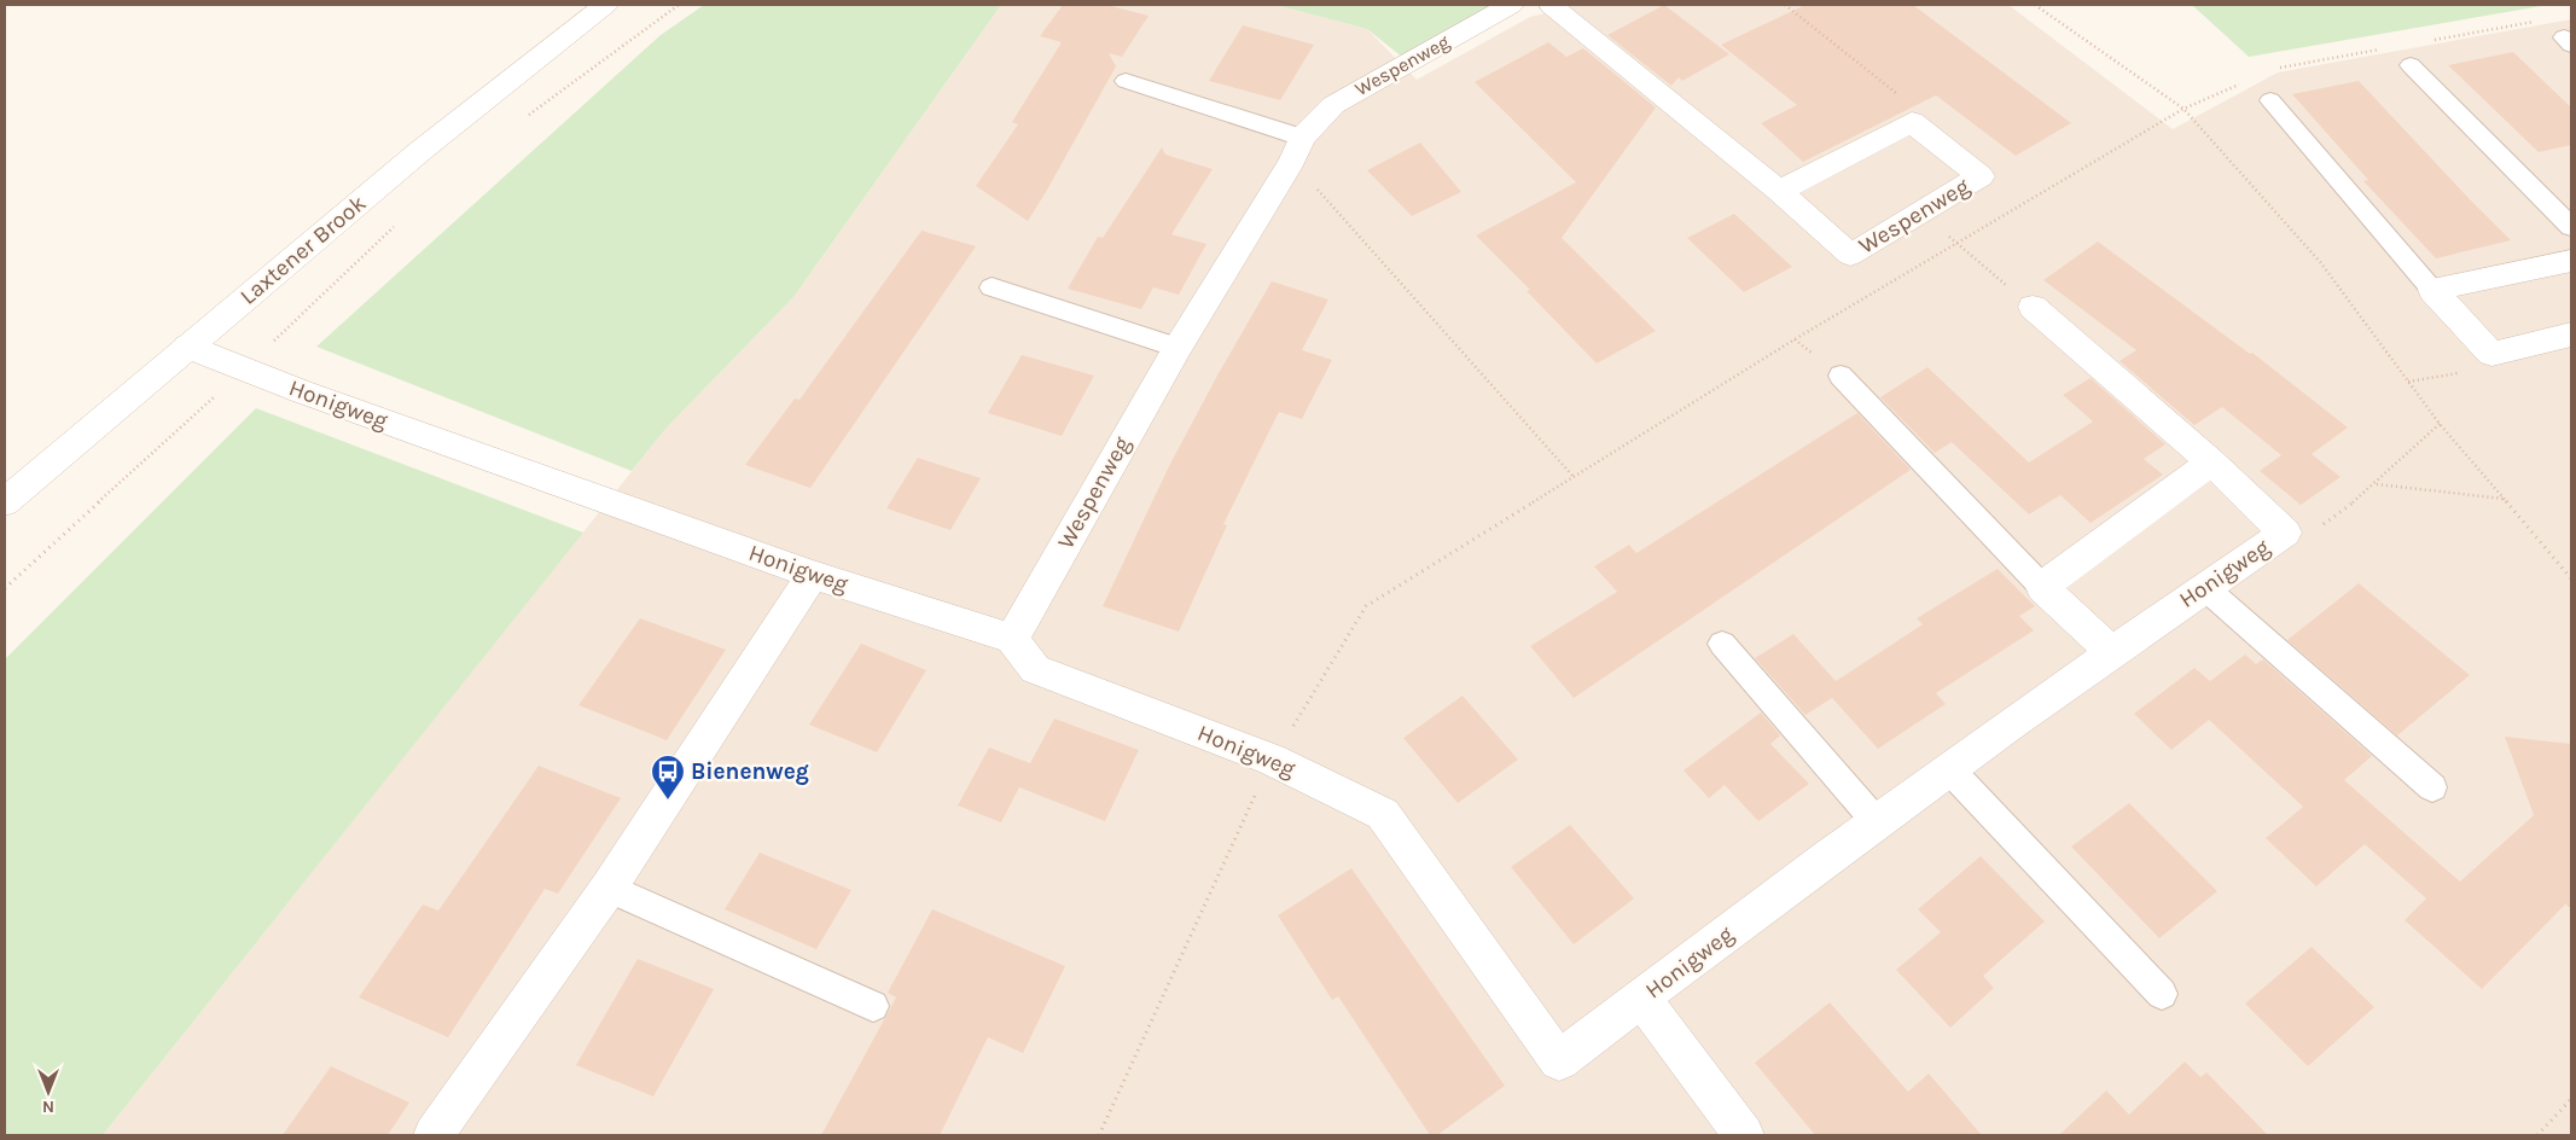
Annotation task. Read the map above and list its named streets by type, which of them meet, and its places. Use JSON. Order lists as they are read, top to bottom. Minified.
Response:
{"streets":{"street":["Wespenweg","Laxtener Brook","Honigweg"]},"crossings":[["Wespenweg","Honigweg"],["Laxtener Brook","Honigweg"]],"places":{"bus stop":["Bienenweg"]},"north":"bottom"}
